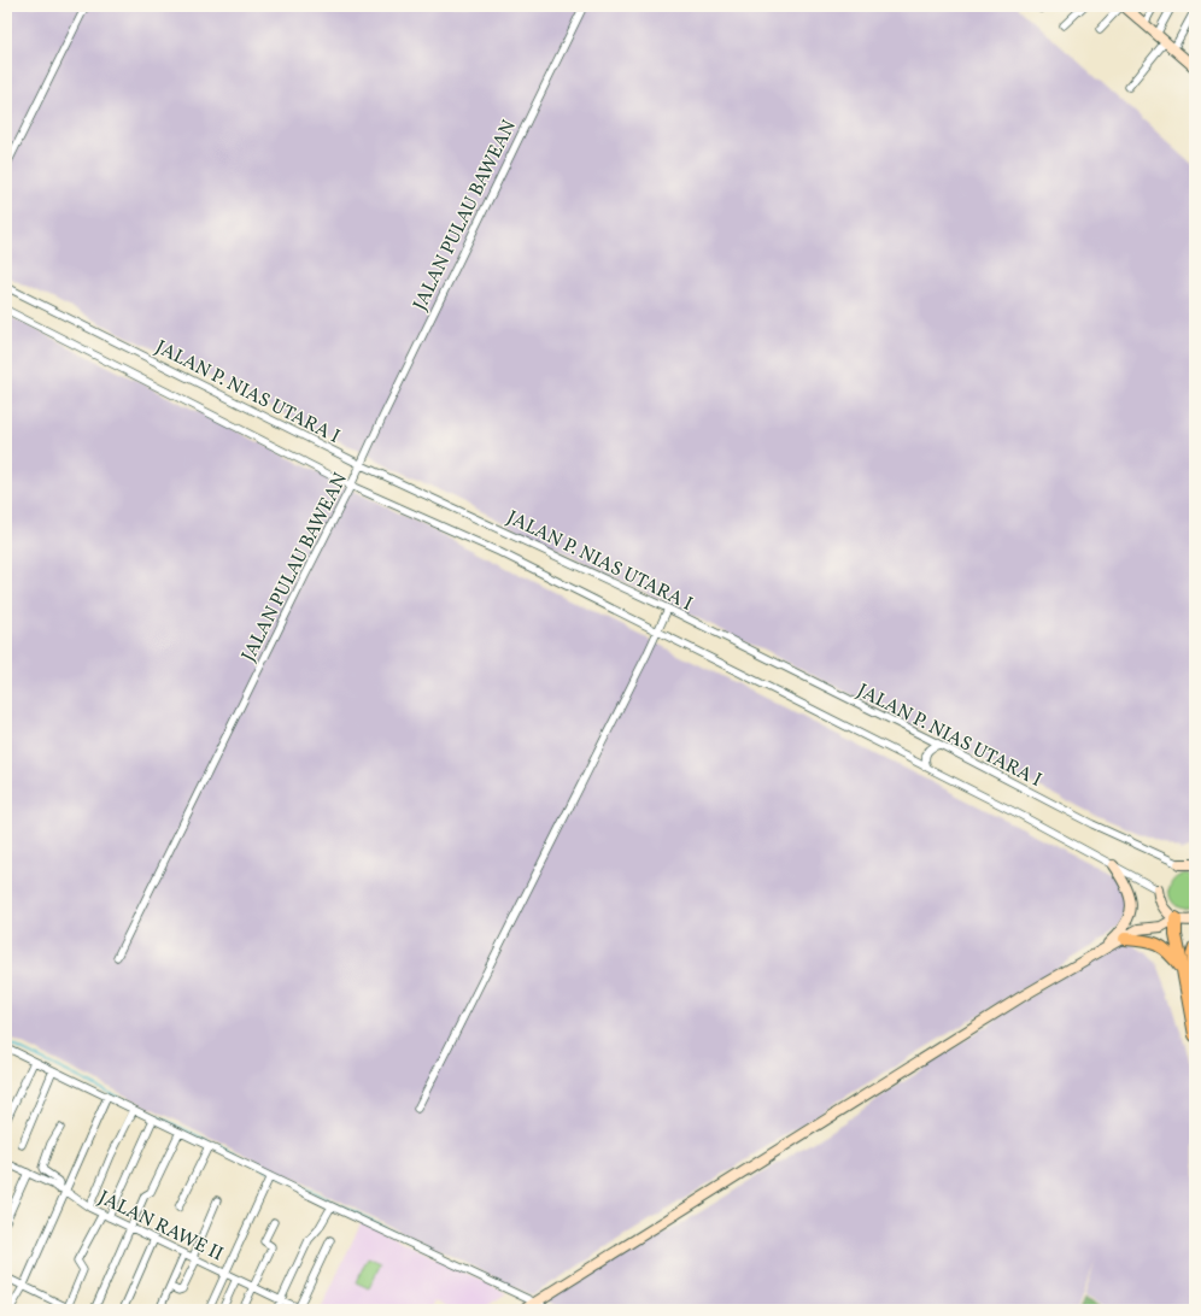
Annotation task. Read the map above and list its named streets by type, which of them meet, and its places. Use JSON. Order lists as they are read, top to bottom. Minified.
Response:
{"streets":{"street":["JALAN PULAU BAWEAN","JALAN P. NIAS UTARA I","JALAN RAWE II"]},"crossings":[["JALAN PULAU BAWEAN","JALAN P. NIAS UTARA I"]]}
